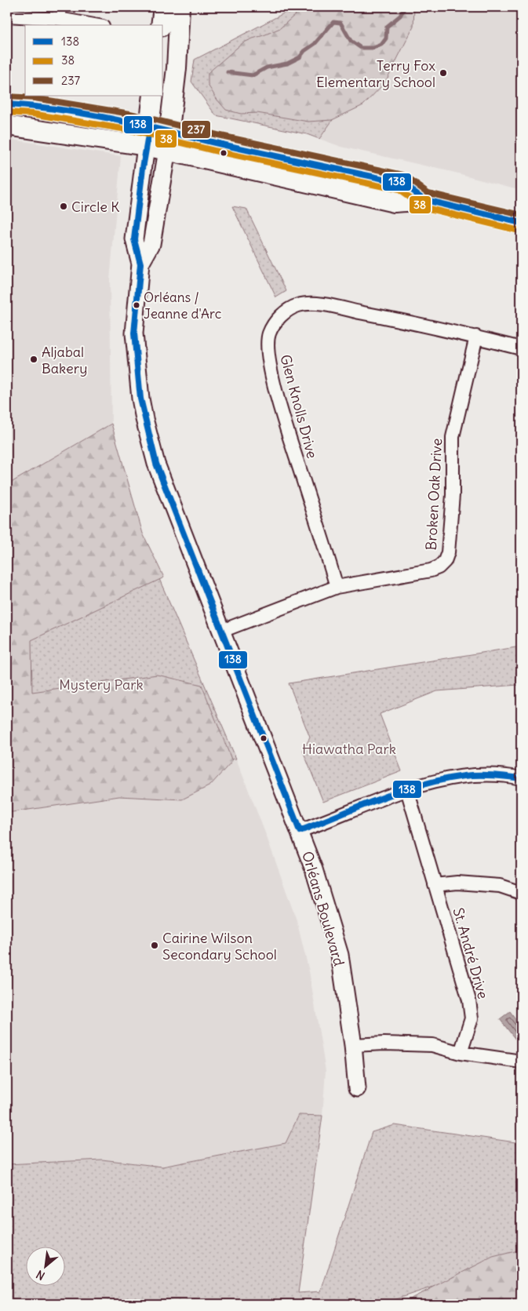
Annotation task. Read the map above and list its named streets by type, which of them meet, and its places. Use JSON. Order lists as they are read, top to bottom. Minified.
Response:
{"streets":{"main road":["Orléans Boulevard"],"street":["Glen Knolls Drive","Broken Oak Drive","St. André Drive"]},"crossings":[["Glen Knolls Drive","Broken Oak Drive"],["Broken Oak Drive","Orléans Boulevard"]],"parks":["Mystery Park","Hiawatha Park"],"places":["Terry Fox Elementary School","Circle K","Orléans / Jeanne d'Arc","Aljabal Bakery","Cairine Wilson Secondary School"],"lines":["transit line 237","transit line 138","transit line 38"],"legend":["138","38","237"],"north":"bottom left"}
